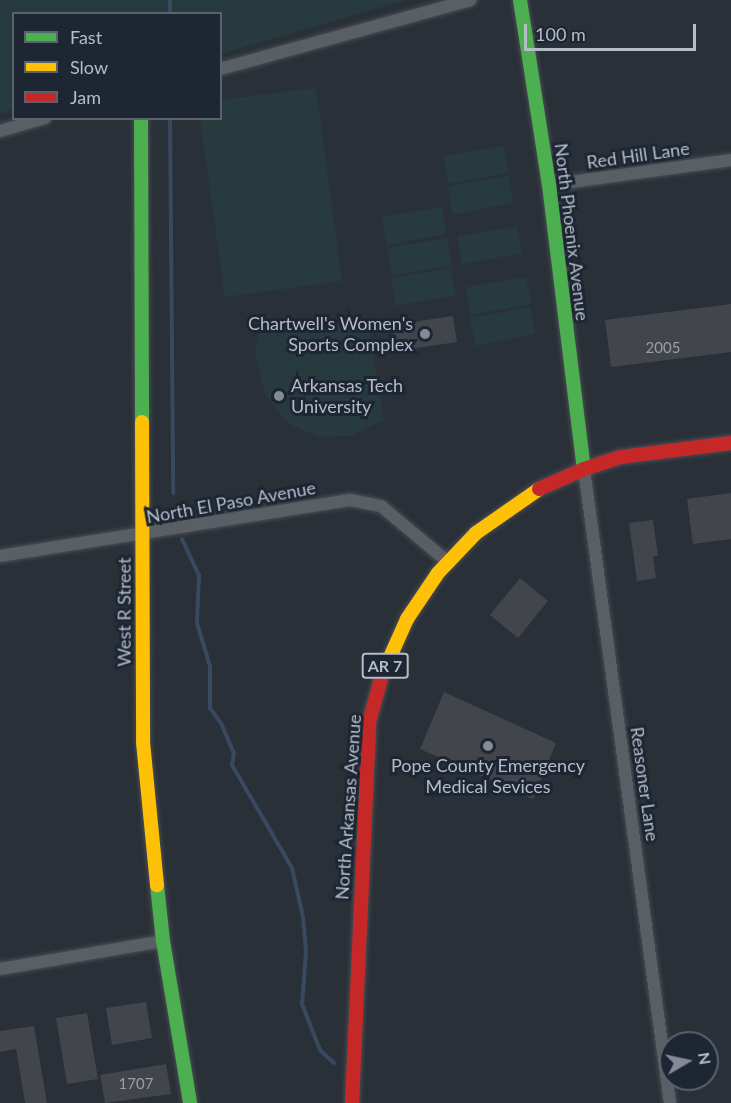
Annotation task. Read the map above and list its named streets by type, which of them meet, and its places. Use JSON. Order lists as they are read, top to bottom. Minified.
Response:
{"streets":{"main road":["North Phoenix Avenue","West R Street","AR 7","North Arkansas Avenue"],"street":["Red Hill Lane","North El Paso Avenue","Reasoner Lane"]},"crossings":[["Red Hill Lane","North Phoenix Avenue"],["North Phoenix Avenue","Reasoner Lane"],["North Phoenix Avenue","North Arkansas Avenue"],["North El Paso Avenue","West R Street"],["North El Paso Avenue","North Arkansas Avenue"],["Reasoner Lane","North Arkansas Avenue"]],"places":["Chartwell's Women's Sports Complex","Arkansas Tech University","Pope County Emergency Medical Sevices"],"house_numbers":["2005","1707"],"legend":["Fast","Slow","Jam"],"scale_bar":"100 m","north":"right"}
